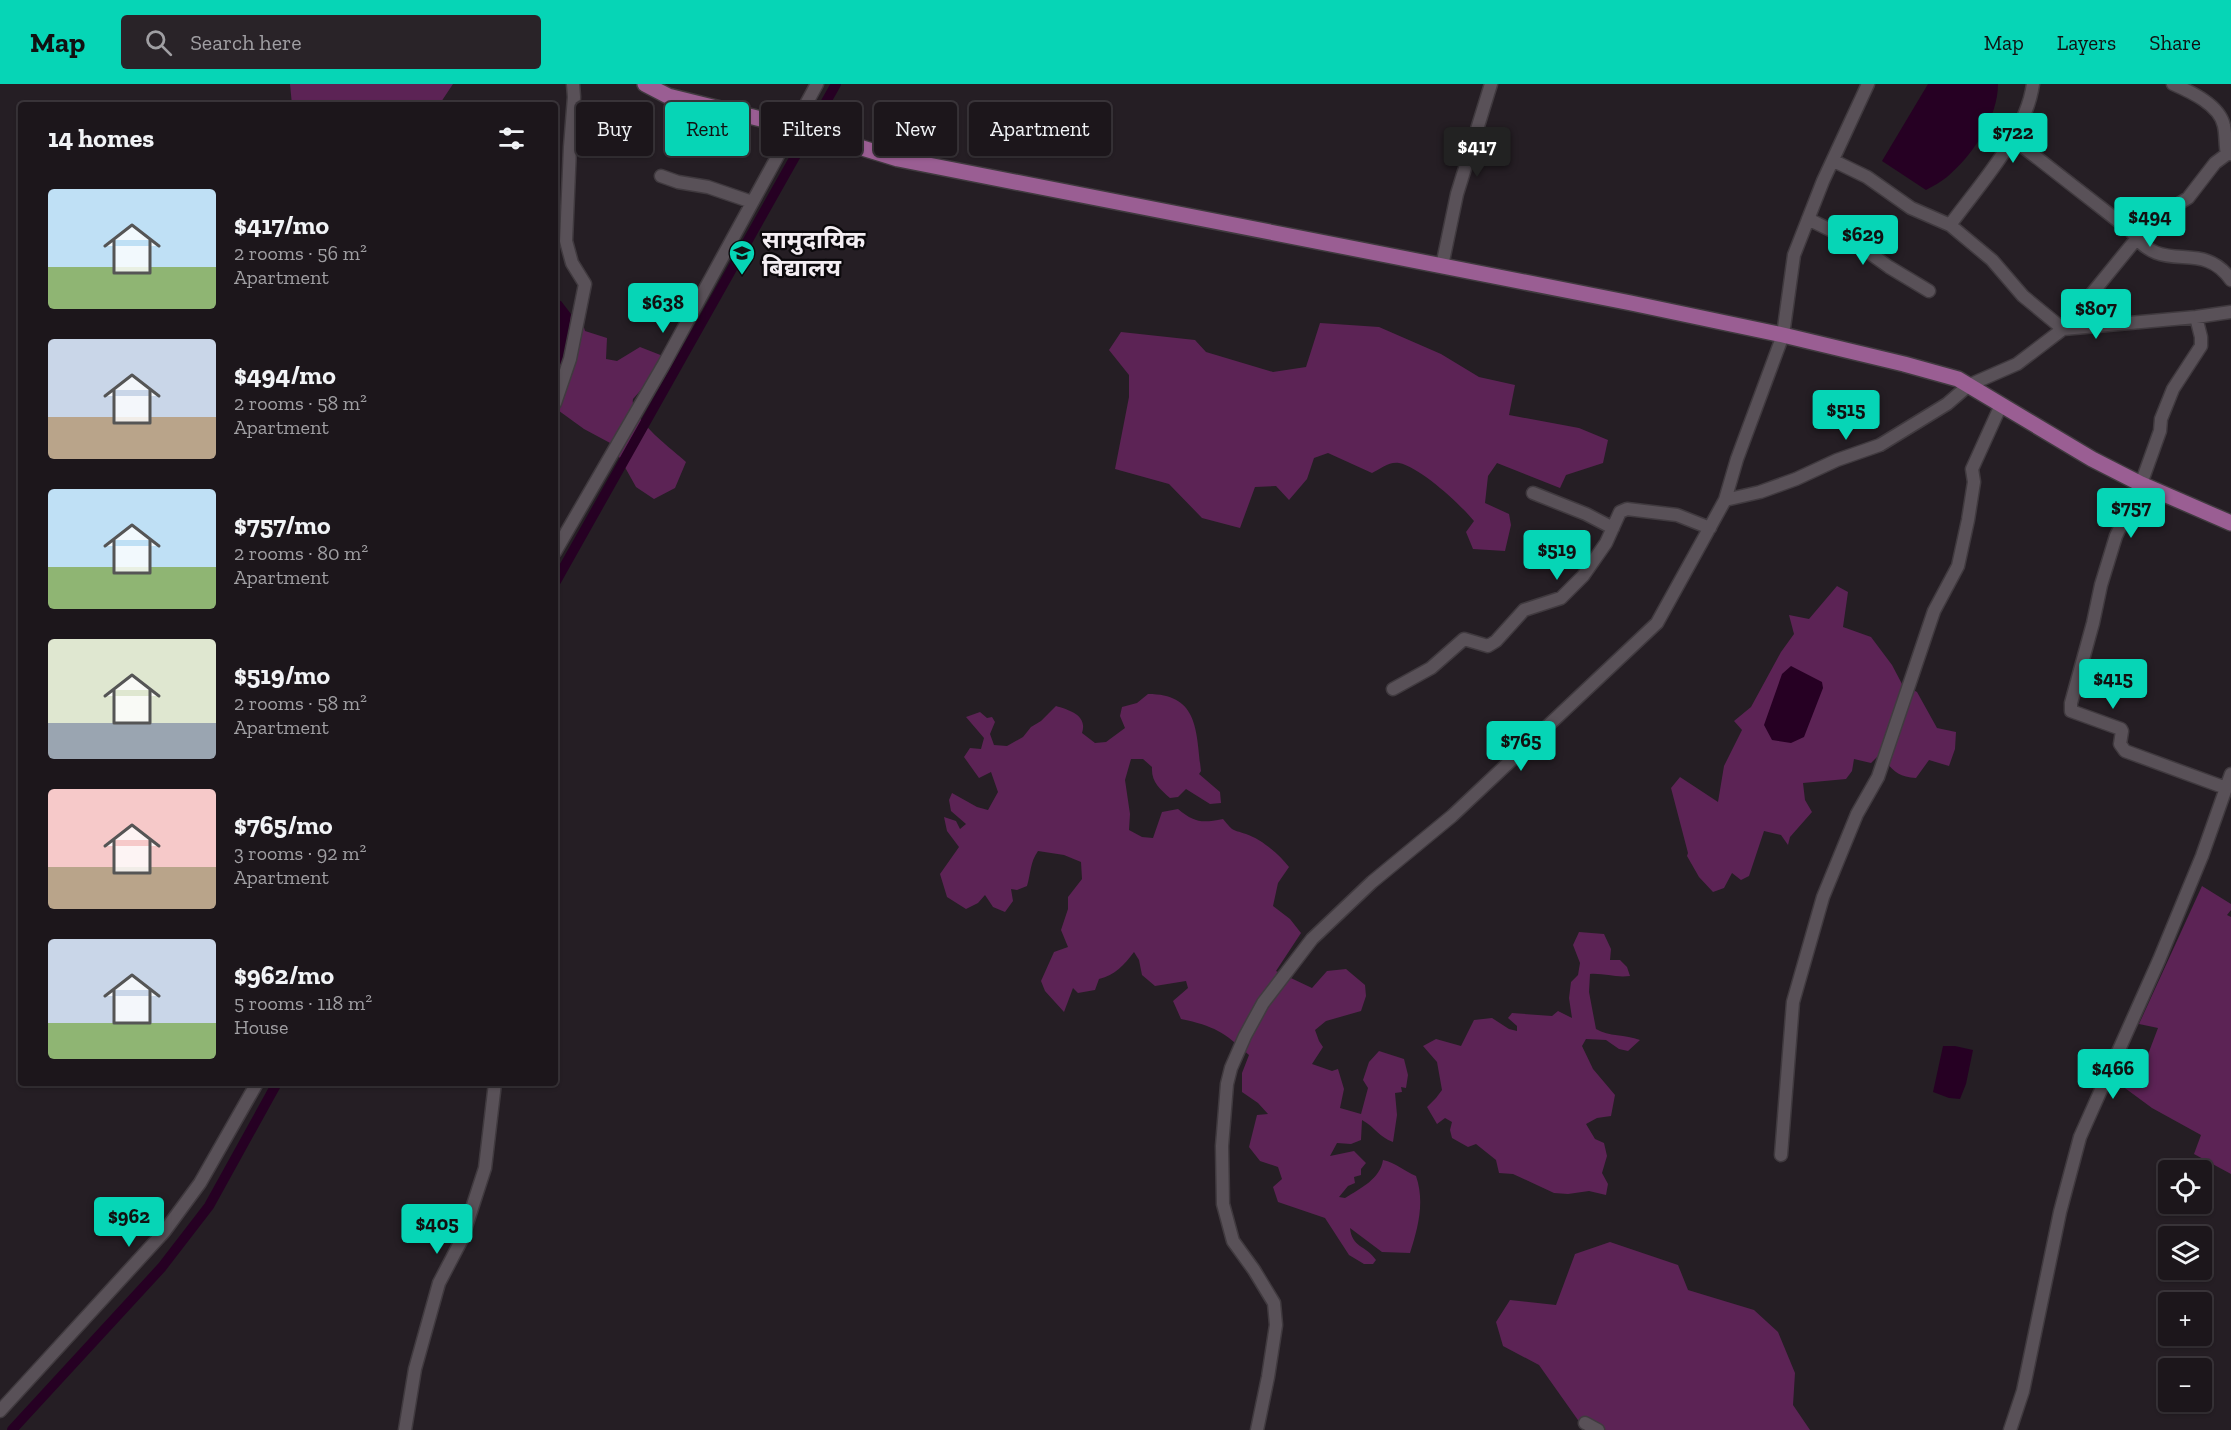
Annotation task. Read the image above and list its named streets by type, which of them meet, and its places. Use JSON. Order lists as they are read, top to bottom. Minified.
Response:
{"places":{"school or university":["सामुदायिक बिद्यालय"]},"page":{"header":"Map","search":"Search here","nav":["Map","Layers","Share"],"chip":["Buy","Rent","Filters","New","Apartment"],"heading":"14 homes","price":["$722","$417","$494","$629","$638","$807","$515","$757","$519","$415","$765","$466","$962","$405"],"list":[{"name":"$417/mo","note":"2 rooms · 56 m² · Apartment"},{"name":"$494/mo","note":"2 rooms · 58 m² · Apartment"},{"name":"$757/mo","note":"2 rooms · 80 m² · Apartment"},{"name":"$519/mo","note":"2 rooms · 58 m² · Apartment"},{"name":"$765/mo","note":"3 rooms · 92 m² · Apartment"},{"name":"$962/mo","note":"5 rooms · 118 m² · House"}],"map_buttons":["+","−"]}}
